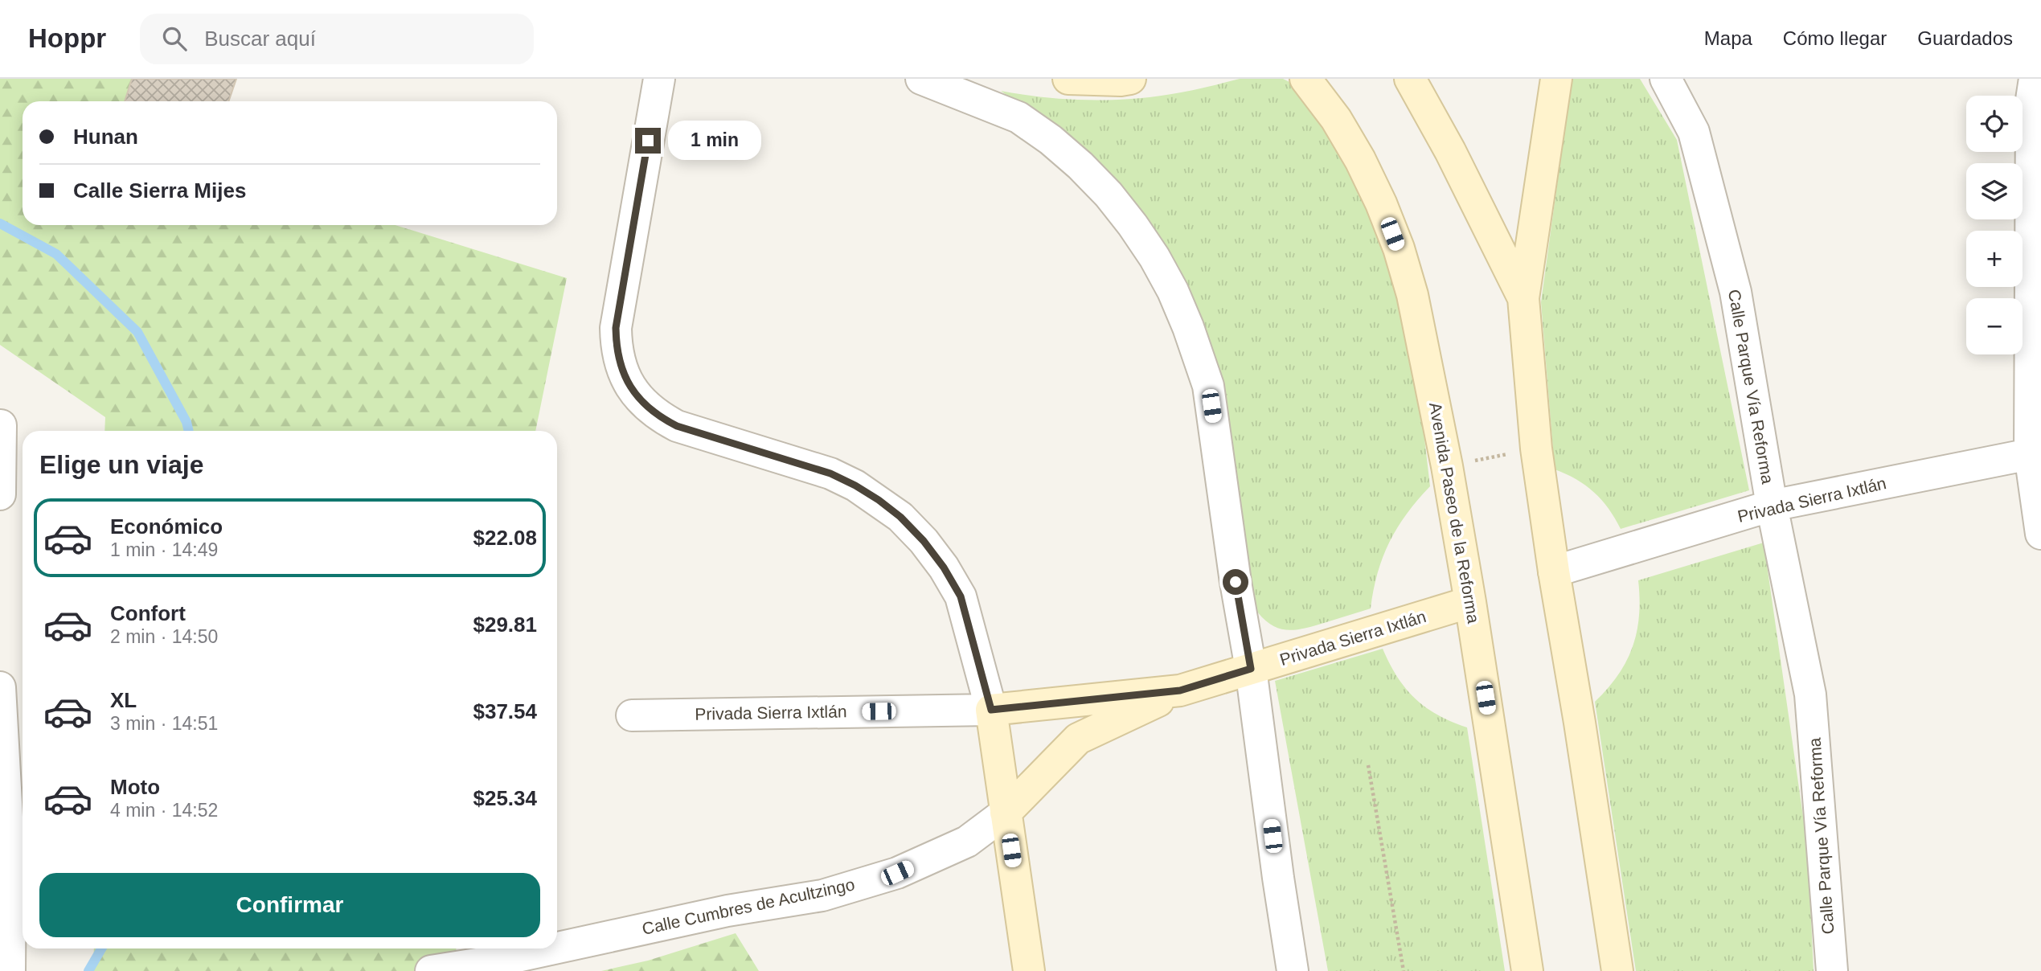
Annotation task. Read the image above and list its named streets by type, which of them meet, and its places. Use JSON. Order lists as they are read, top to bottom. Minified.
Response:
{"streets":{"main road":["Privada Sierra Ixtlán","Avenida Paseo de la Reforma","Calle Cumbres de Acultzingo"],"street":["Calle Parque Vía Reforma"]},"crossings":[["Calle Parque Vía Reforma","Privada Sierra Ixtlán"],["Privada Sierra Ixtlán","Avenida Paseo de la Reforma"],["Privada Sierra Ixtlán","Calle Cumbres de Acultzingo"]],"page":{"header":"Hoppr","search":"Buscar aquí","nav":["Mapa","Cómo llegar","Guardados"],"map_buttons":["+","−"],"banner":["Hunan","Calle Sierra Mijes"],"bubble":"1 min","heading":"Elige un viaje","list":[{"name":"Económico","note":"1 min · 14:49","value":"$22.08"},{"name":"Confort","note":"2 min · 14:50","value":"$29.81"},{"name":"XL","note":"3 min · 14:51","value":"$37.54"},{"name":"Moto","note":"4 min · 14:52","value":"$25.34"}],"buttons":"Confirmar"}}
